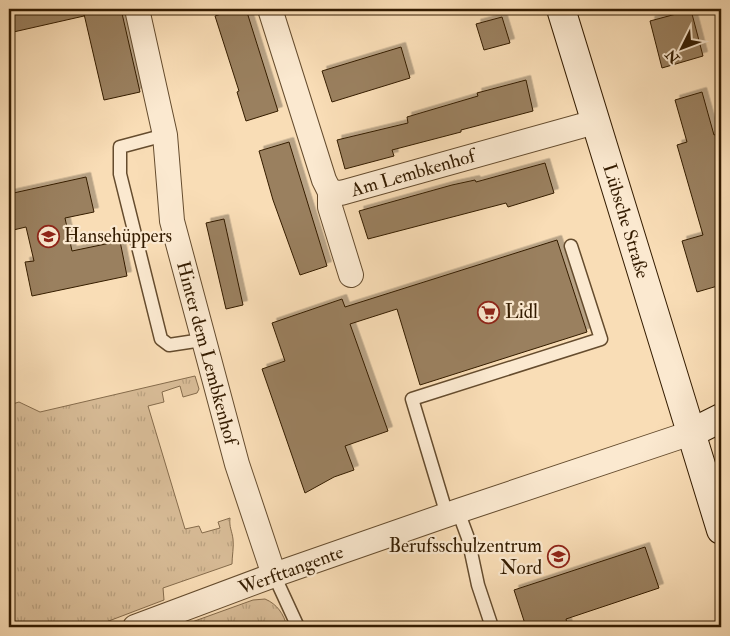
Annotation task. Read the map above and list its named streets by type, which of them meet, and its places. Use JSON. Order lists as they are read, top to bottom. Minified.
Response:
{"streets":{"street":["Am Lembkenhof","Lübsche Straße","Hinter dem Lembkenhof","Werfttangente"]},"crossings":[["Am Lembkenhof","Lübsche Straße"],["Hinter dem Lembkenhof","Werfttangente"]],"places":{"school or university":["Hansehüppers","Berufsschulzentrum Nord"],"supermarket":["Lidl"]},"north":"bottom left"}
